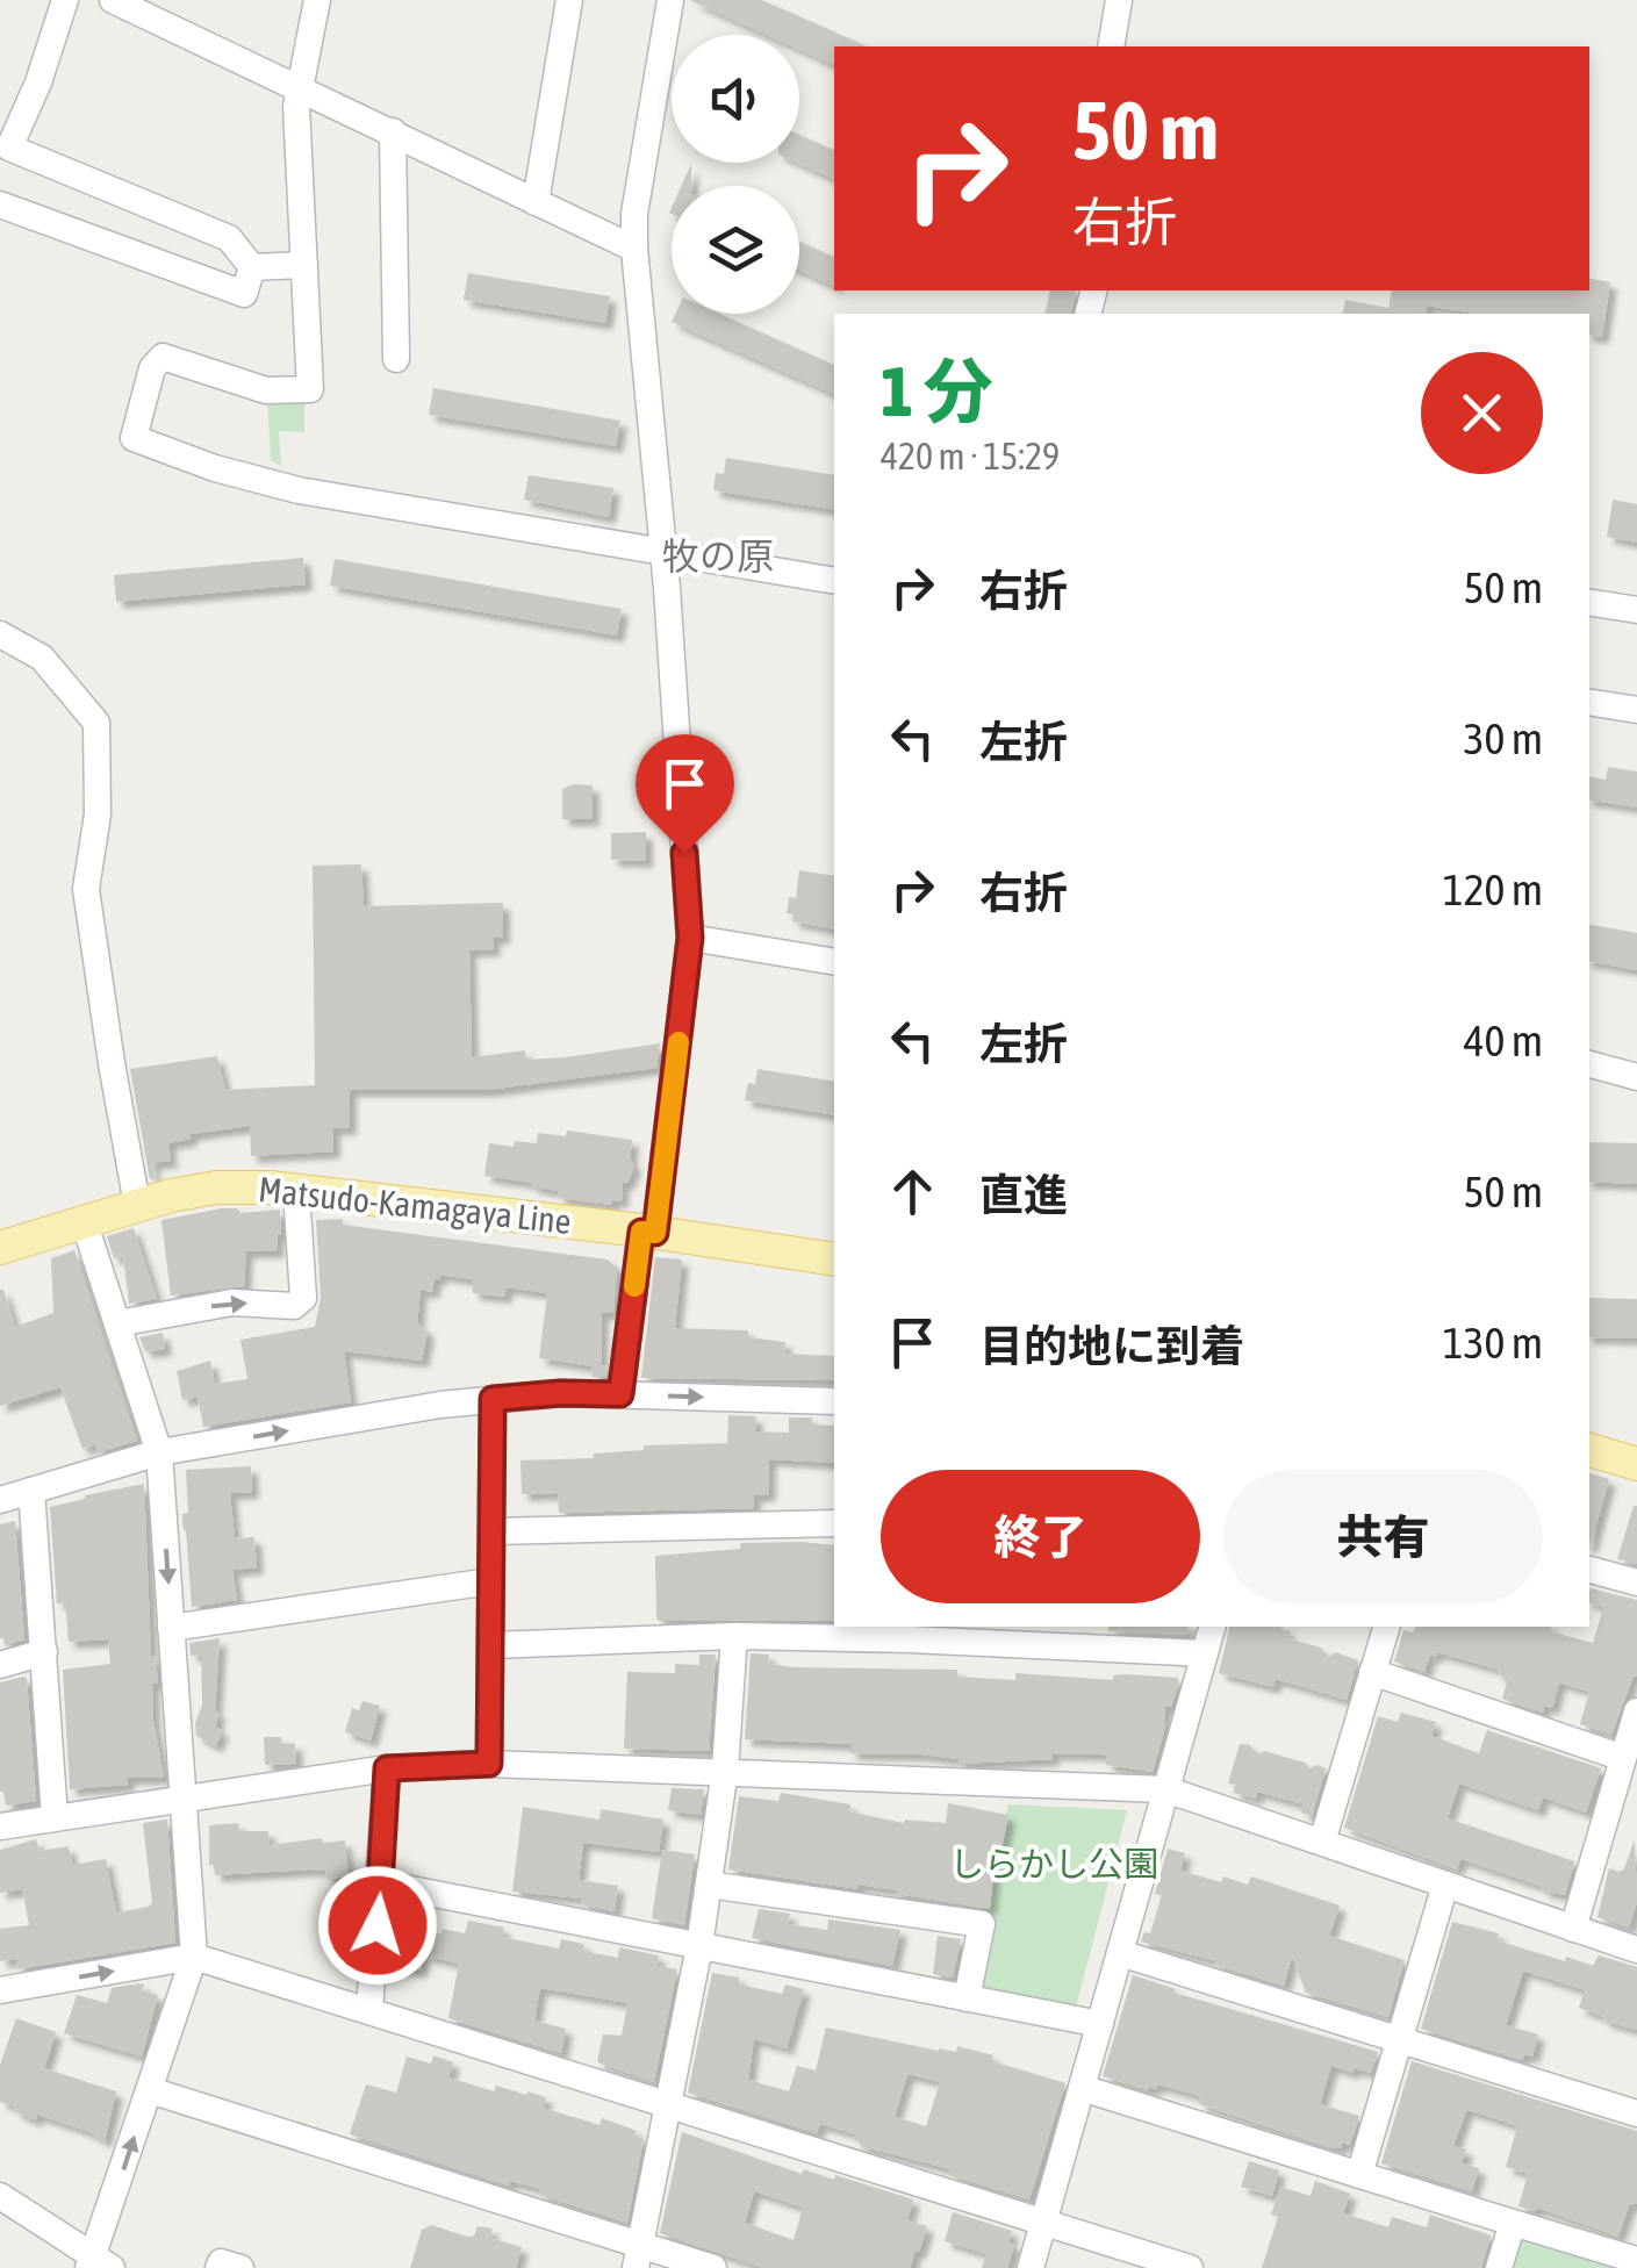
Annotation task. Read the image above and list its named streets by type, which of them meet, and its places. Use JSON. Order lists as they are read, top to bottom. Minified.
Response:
{"streets":{"main road":["Matsudo-Kamagaya Line"]},"districts":["牧の原"],"parks":["しらかし公園"],"page":{"turn":["50 m","右折"],"heading":["1 分","420 m · 15:29"],"list":[{"name":"右折","value":"50 m"},{"name":"左折","value":"30 m"},{"name":"右折","value":"120 m"},{"name":"左折","value":"40 m"},{"name":"直進","value":"50 m"},{"name":"目的地に到着","value":"130 m"}],"buttons":["終了","共有"]}}
